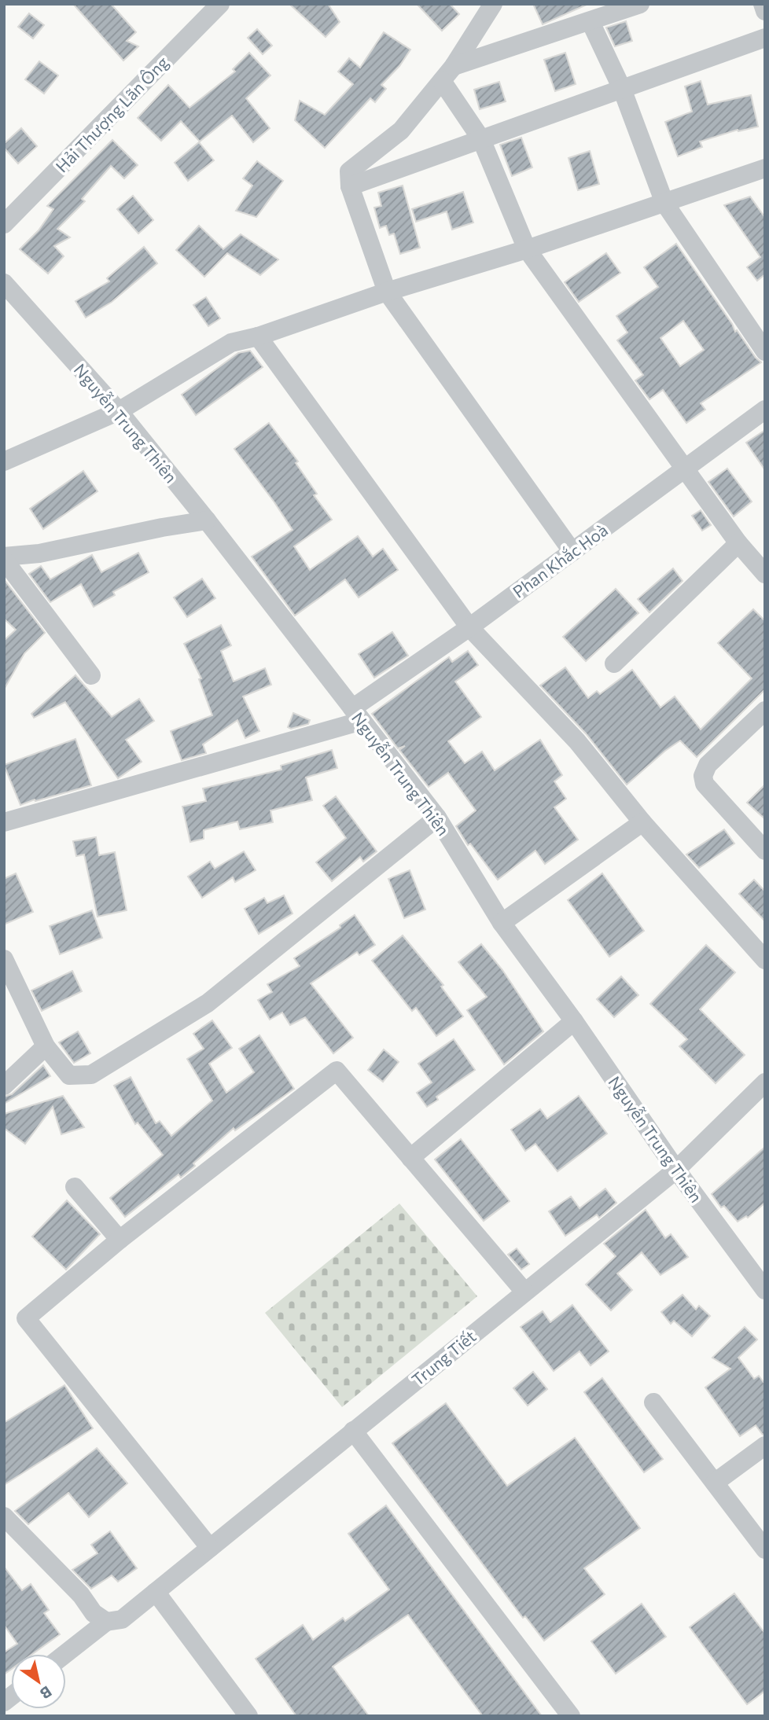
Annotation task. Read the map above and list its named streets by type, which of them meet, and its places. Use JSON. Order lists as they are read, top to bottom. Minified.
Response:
{"streets":{"street":["Hải Thượng Lãn Ông","Nguyễn Trung Thiên","Phan Khắc Hoà","Trung Tiết"]},"crossings":[["Nguyễn Trung Thiên","Phan Khắc Hoà"],["Nguyễn Trung Thiên","Trung Tiết"]],"north":"bottom right"}
